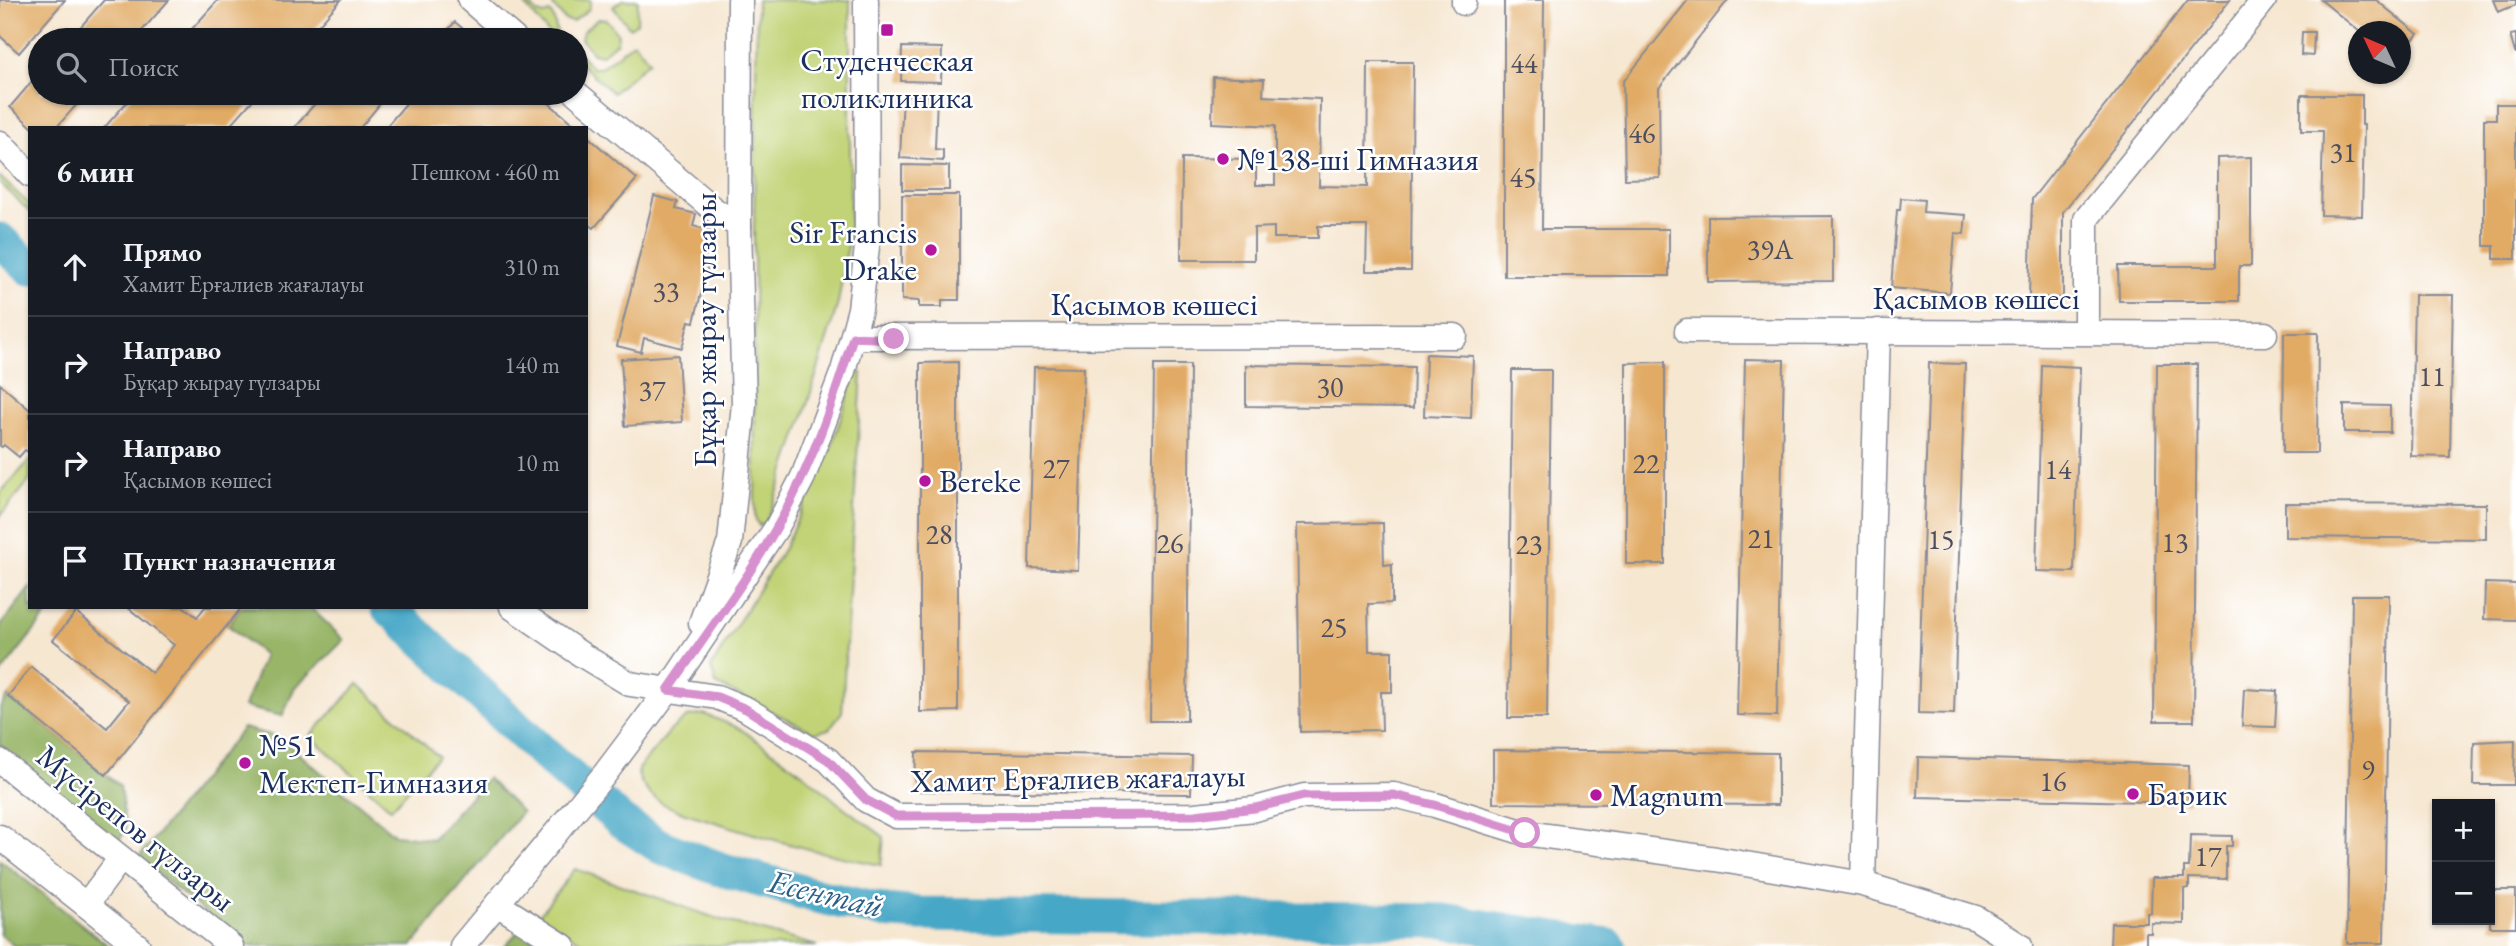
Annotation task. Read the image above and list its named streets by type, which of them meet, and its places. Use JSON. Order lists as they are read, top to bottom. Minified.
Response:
{"streets":{"street":["Қасымов көшесі","Бұқар жырау гүлзары","Хамит Ерғалиев жағалауы","Мүсірепов гүлзары"]},"crossings":[["Қасымов көшесі","Бұқар жырау гүлзары"],["Бұқар жырау гүлзары","Хамит Ерғалиев жағалауы"]],"water":["Есентай"],"places":{"transit":["Студенческая поликлиника"],"other":["№138-ші Гимназия","Sir Francis Drake","Bereke","№51 Мектеп-Гимназия","Барик","Magnum"]},"house_numbers":["44","46","31","45","39А","33","11","30","37","22","27","14","28","21","15","13","26","23","25","9","16","17"],"north":"top left","page":{"search":"Поиск","heading":["6 мин","Пешком · 460 m"],"list":[["Прямо","Хамит Ерғалиев жағалауы","310 m"],["Направо","Бұқар жырау гүлзары","140 m"],["Направо","Қасымов көшесі","10 m"],"Пункт назначения"],"map_buttons":["+","−"]}}
